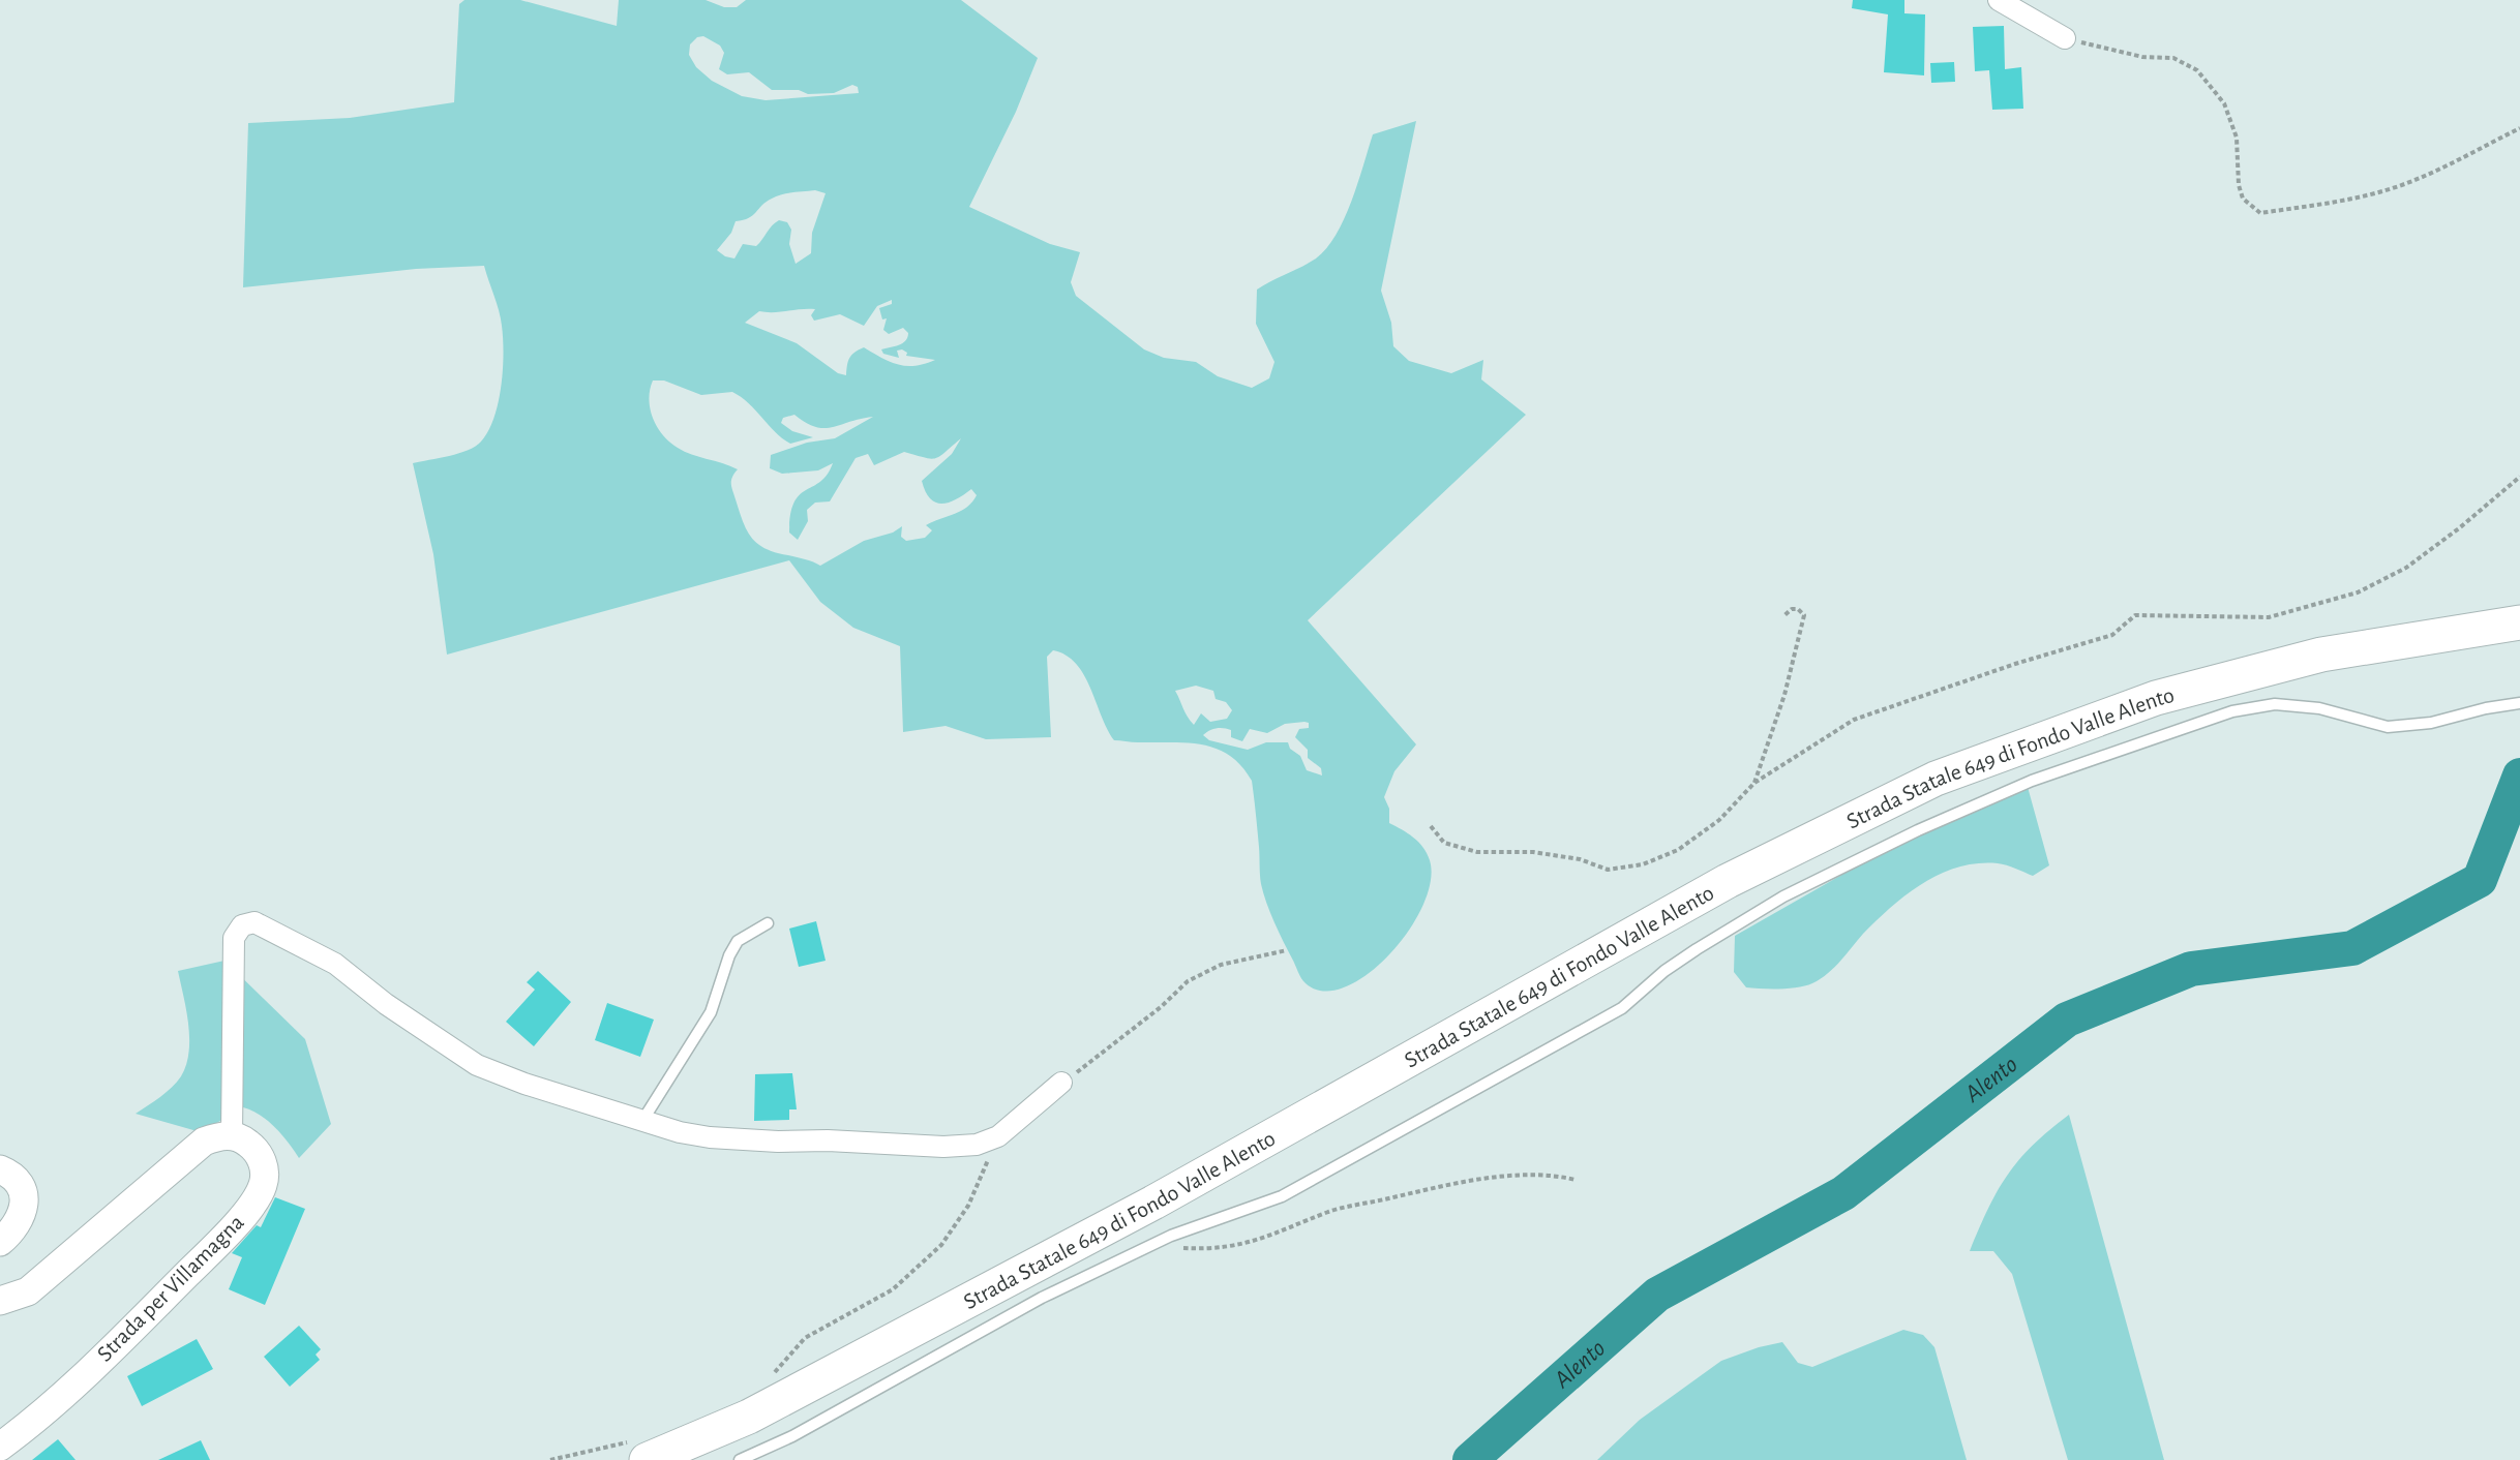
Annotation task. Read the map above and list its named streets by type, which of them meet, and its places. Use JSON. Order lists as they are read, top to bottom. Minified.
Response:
{"streets":{"highway":["Strada Statale 649 di Fondo Valle Alento"],"main road":["Strada per Villamagna"]},"water":["Alento"]}
